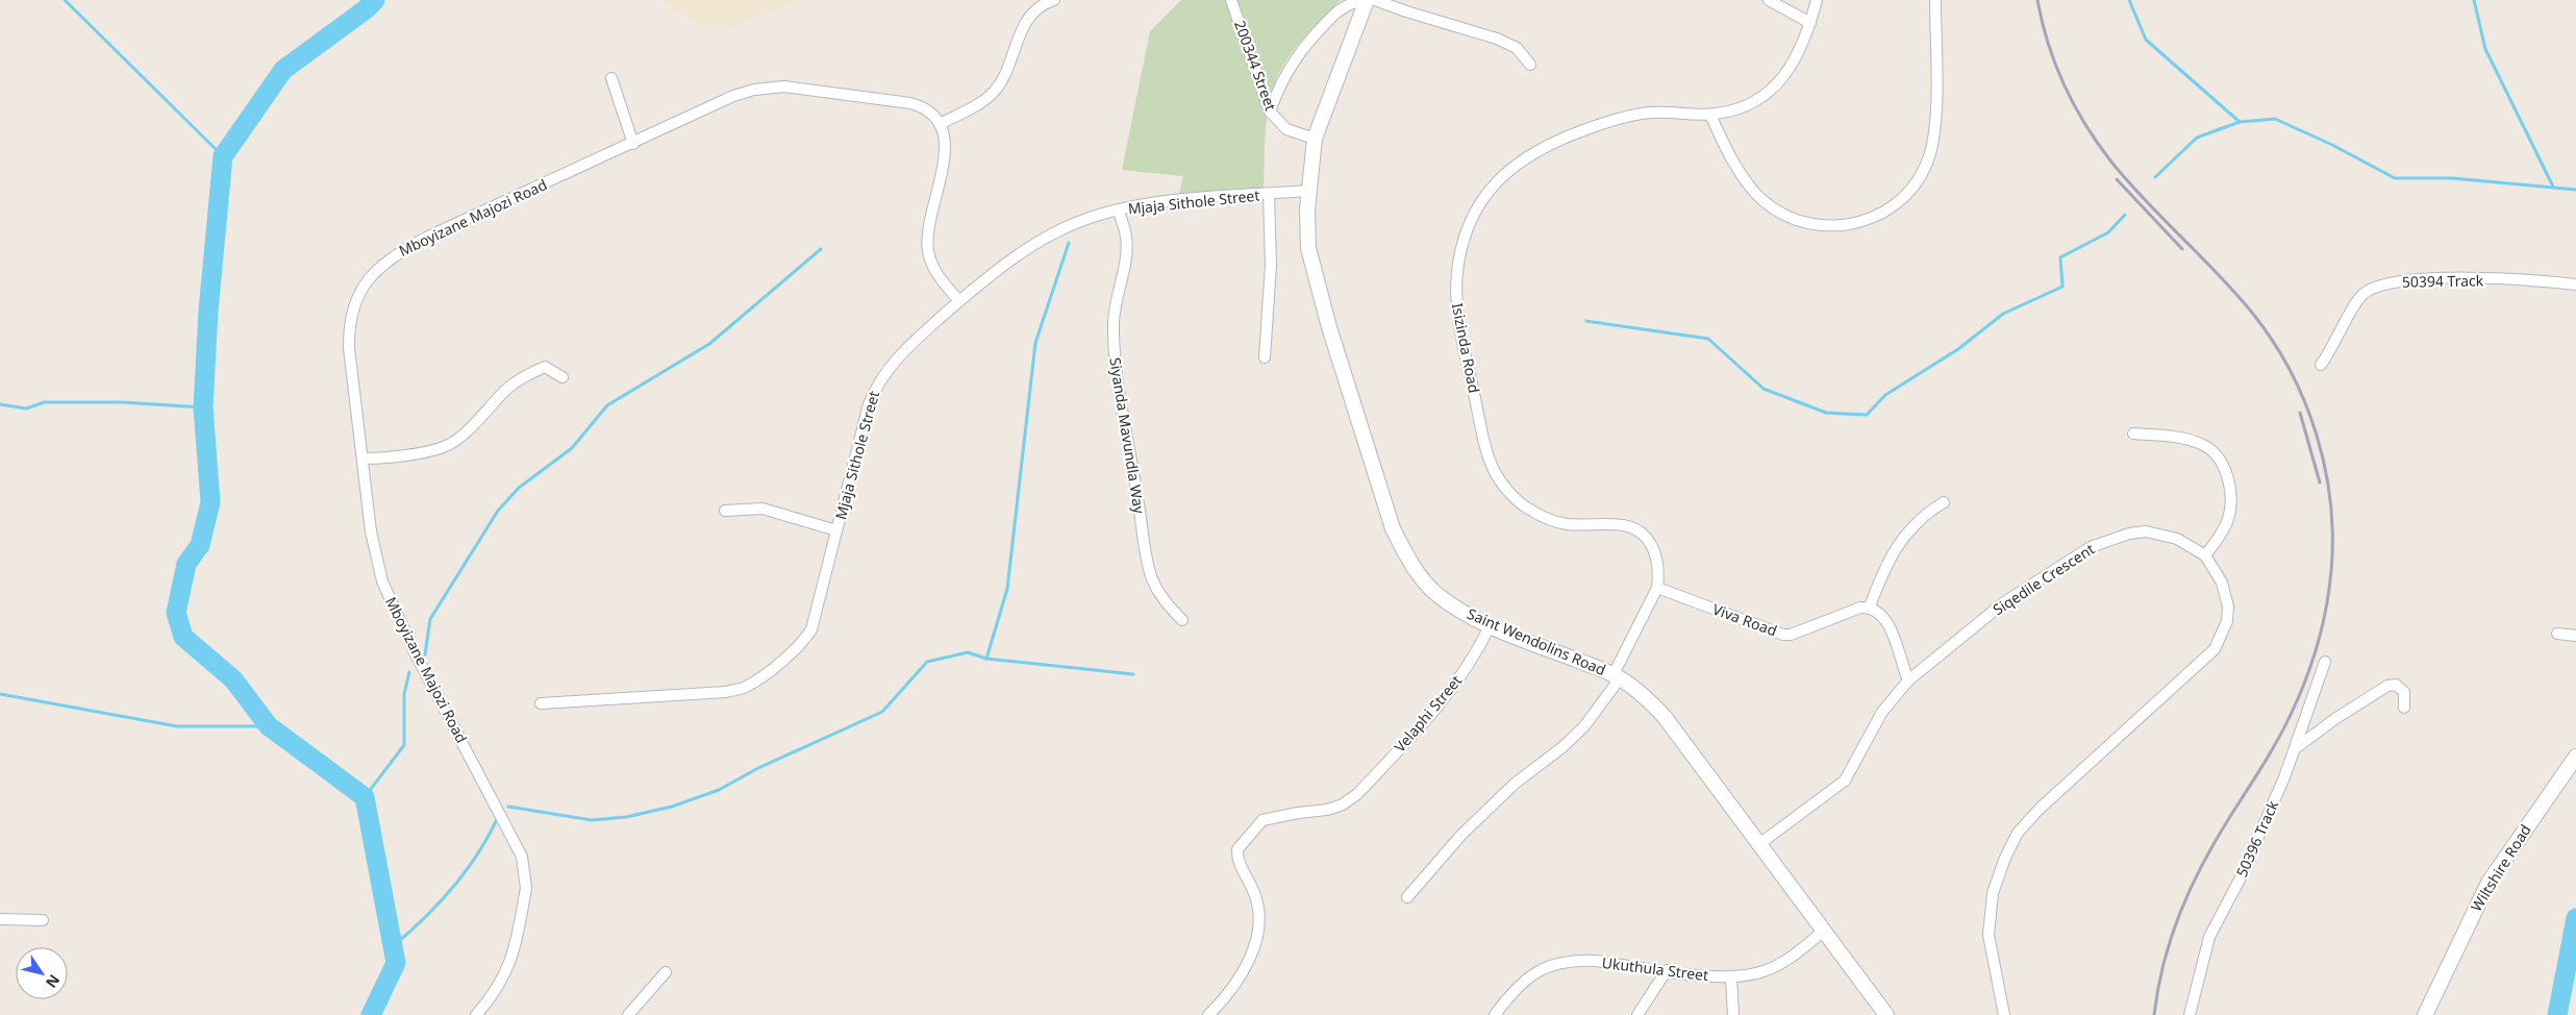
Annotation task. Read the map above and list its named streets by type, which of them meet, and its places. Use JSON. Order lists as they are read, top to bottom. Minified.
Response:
{"streets":{"street":["200344 Street","Mjaja Sithole Street","Mboyizane Majozi Road","50394 Track","Isizinda Road","Siyanda Mavundla Way","Siqedile Crescent","Viva Road","Saint Wendolins Road","Velaphi Street","50396 Track","Wiltshire Road","Ukuthula Street"]},"crossings":[["200344 Street","Saint Wendolins Road"],["Mjaja Sithole Street","Siyanda Mavundla Way"],["Mjaja Sithole Street","Saint Wendolins Road"],["Isizinda Road","Viva Road"],["Isizinda Road","Saint Wendolins Road"],["Siqedile Crescent","Saint Wendolins Road"],["Saint Wendolins Road","Velaphi Street"],["Saint Wendolins Road","Ukuthula Street"]],"north":"bottom right"}
